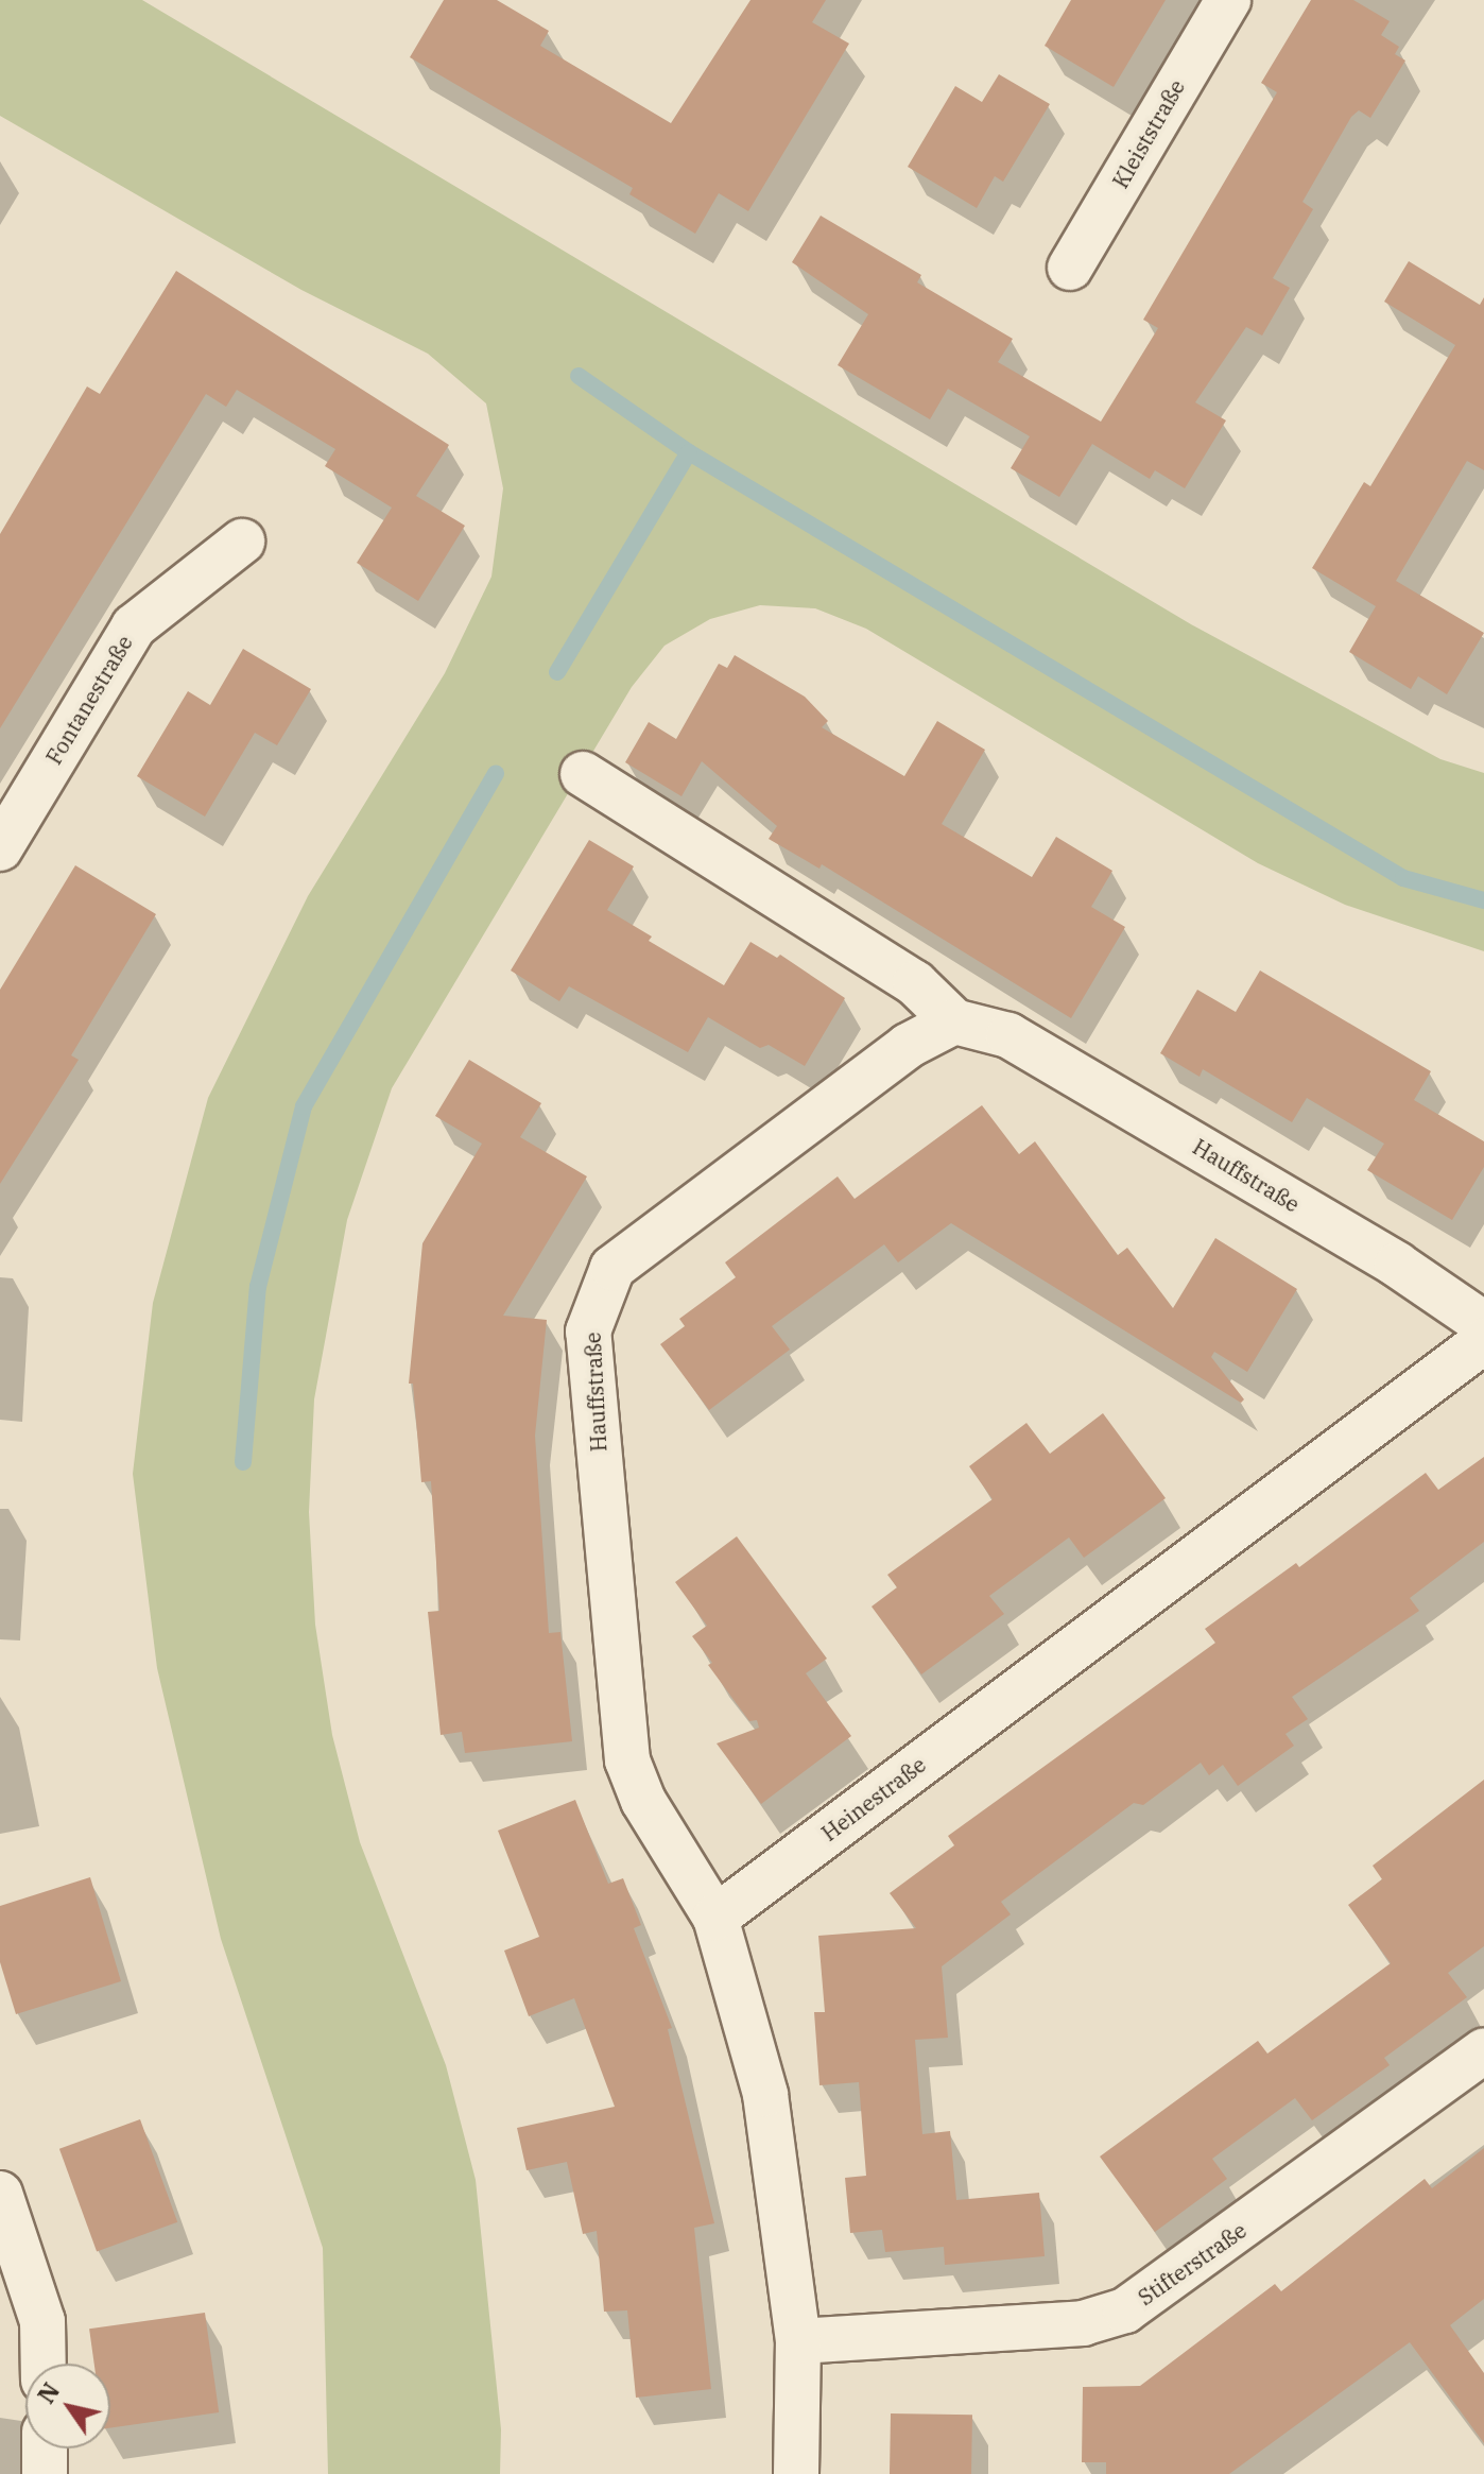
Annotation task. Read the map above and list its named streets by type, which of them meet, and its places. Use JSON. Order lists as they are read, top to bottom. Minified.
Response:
{"streets":{"street":["Kleiststraße","Fontanestraße","Hauffstraße","Heinestraße","Stifterstraße"]},"crossings":[["Hauffstraße","Heinestraße"]],"north":"top left"}
